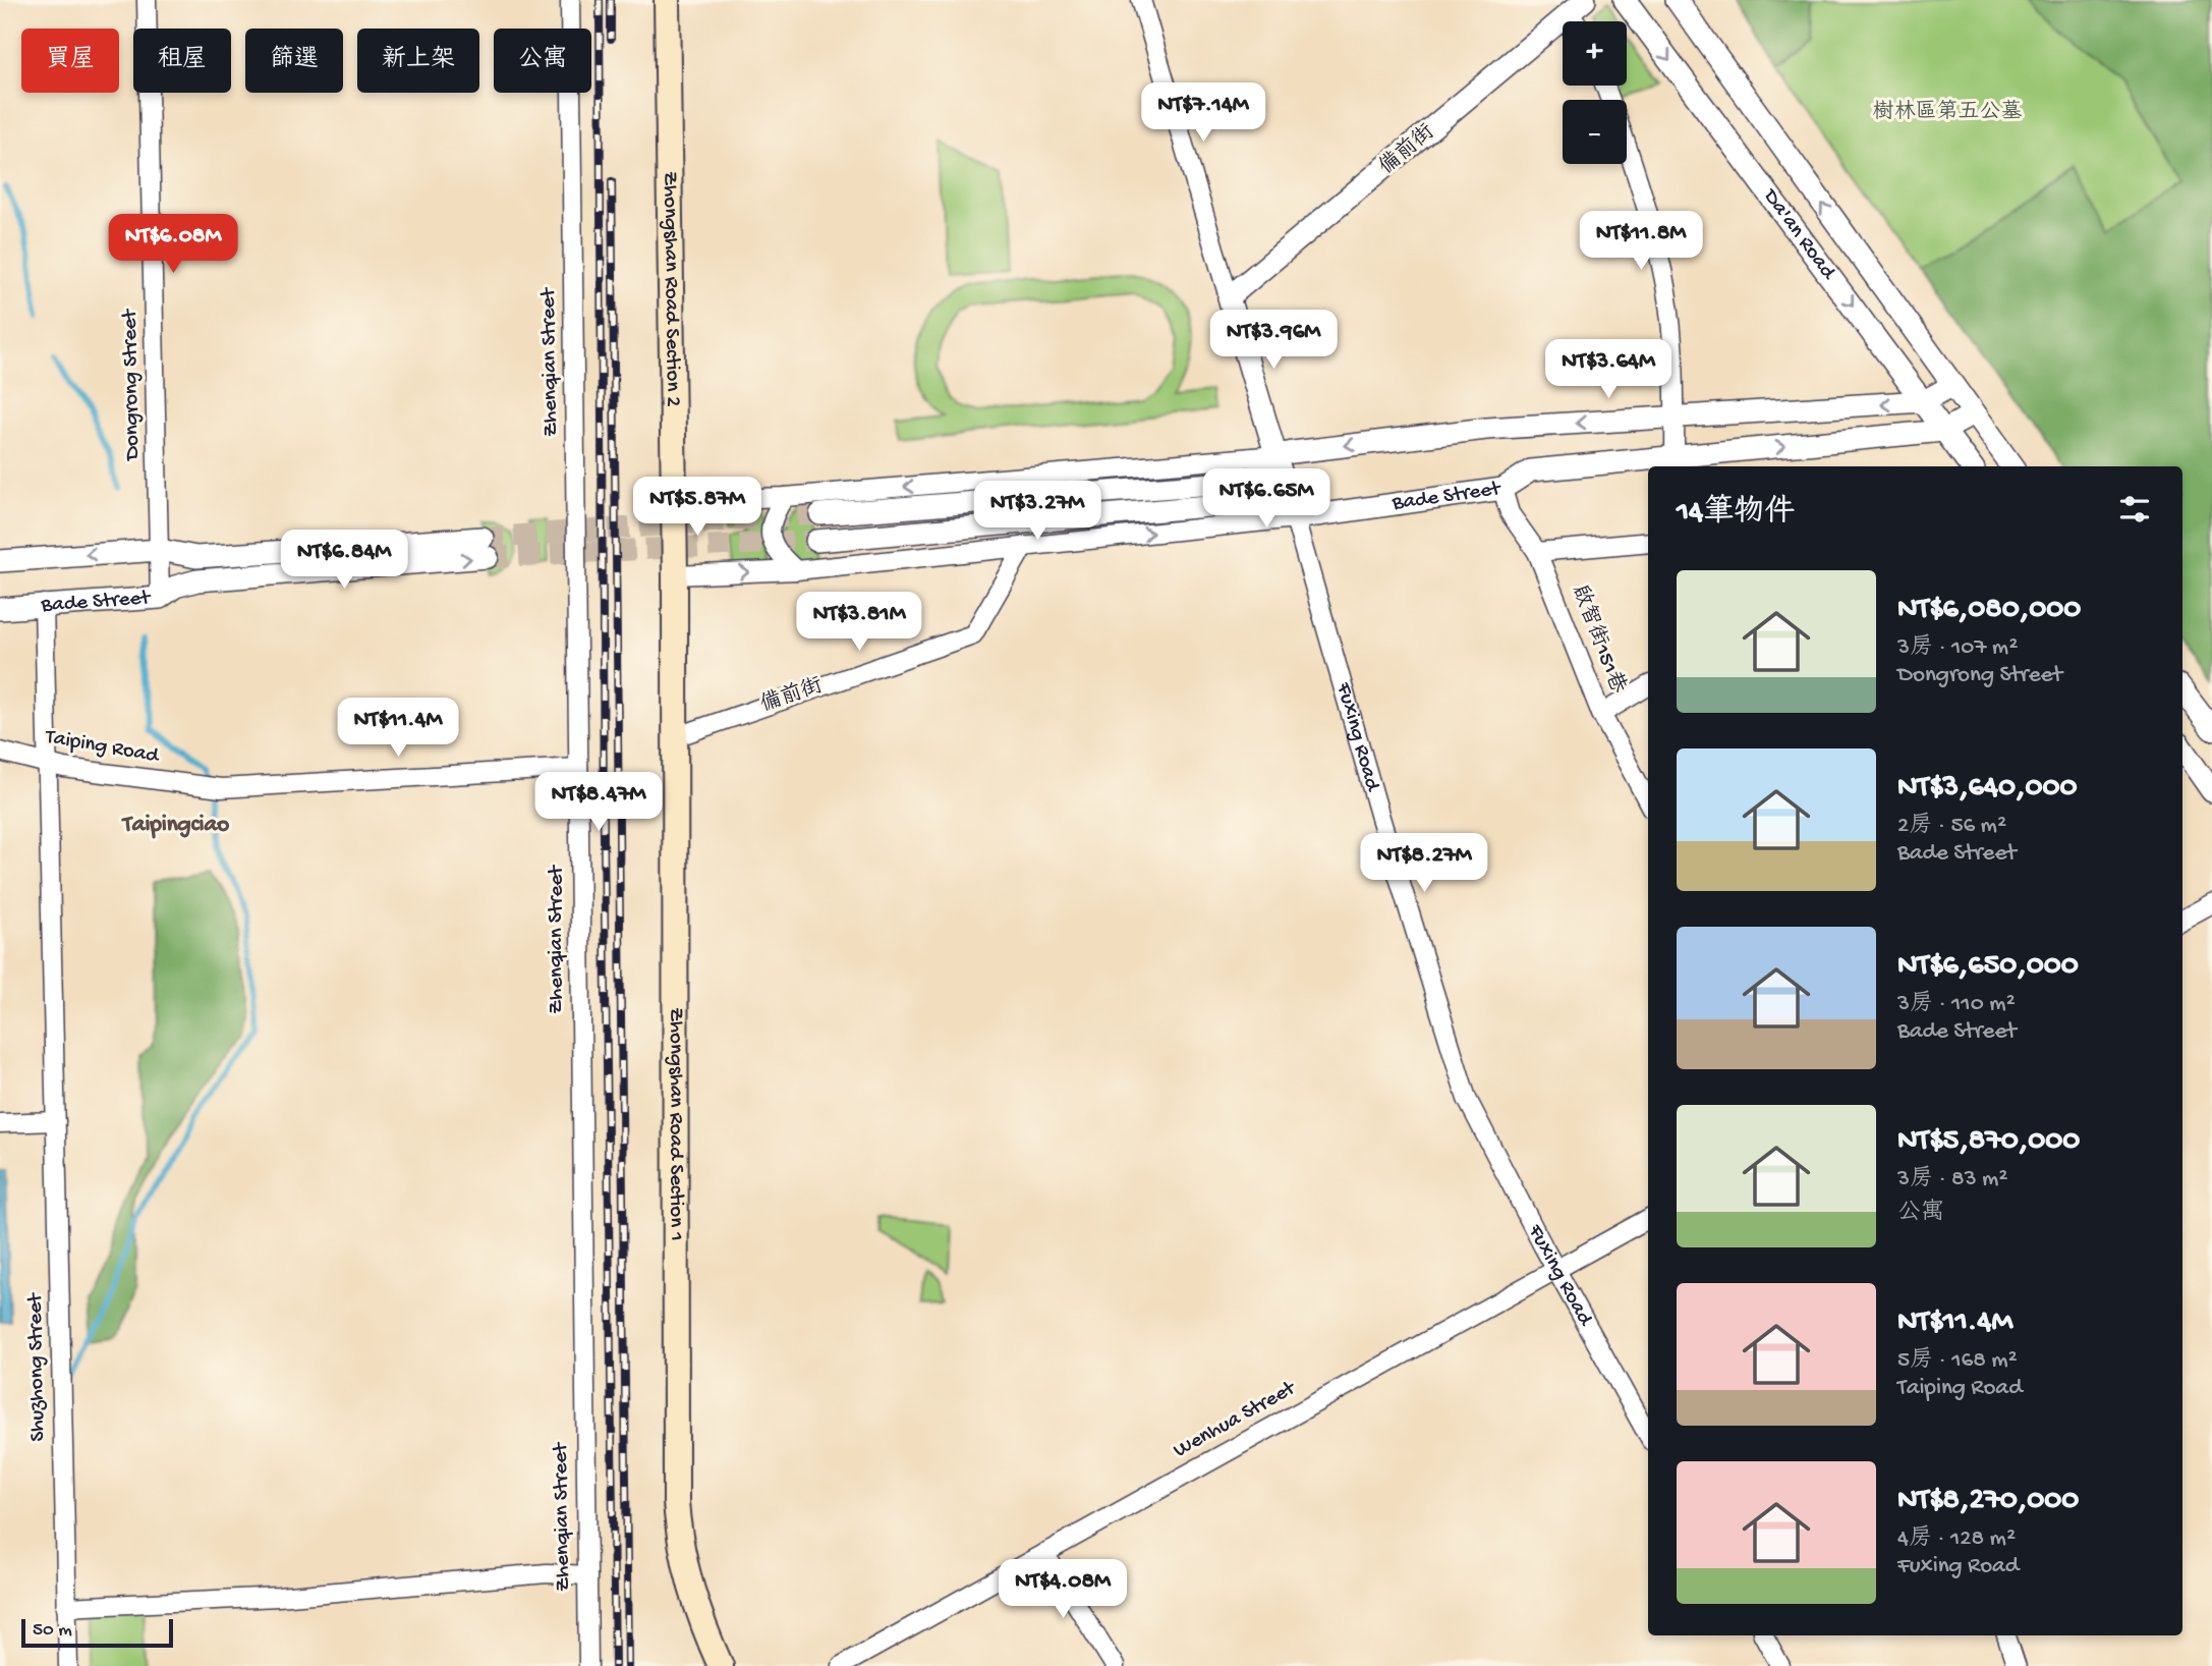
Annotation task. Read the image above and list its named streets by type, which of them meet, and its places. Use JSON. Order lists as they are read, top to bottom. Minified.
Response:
{"streets":{"main road":["Zhongshan Road Section 2","Zhongshan Road Section 1"],"street":["備前街","Da'an Road","Zhenqian Street","Dongrong Street","Bade Street","啟智街151巷","Fuxing Road","Taiping Road","Shuzhong Street","Wenhua Street"]},"crossings":[["備前街","Fuxing Road"],["備前街","Zhongshan Road Section 1"],["Da'an Road","Bade Street"],["Zhongshan Road Section 2","Zhongshan Road Section 1"],["Zhenqian Street","Taiping Road"],["Dongrong Street","Bade Street"],["Bade Street","啟智街151巷"],["Bade Street","Fuxing Road"],["Bade Street","Shuzhong Street"],["Fuxing Road","Wenhua Street"],["Taiping Road","Shuzhong Street"]],"districts":["Taipingciao"],"parks":["樹林區第五公墓"],"scale_bar":"50 m","page":{"map_buttons":["+","−"],"chip":["買屋","租屋","篩選","新上架","公寓"],"price":["NT$7.14M","NT$11.8M","NT$6.08M","NT$3.96M","NT$3.64M","NT$6.65M","NT$5.87M","NT$3.27M","NT$6.84M","NT$3.81M","NT$11.4M","NT$8.47M","NT$8.27M","NT$4.08M"],"heading":"14筆物件","list":[{"name":"NT$6,080,000","note":"3房 · 107 m² · Dongrong Street"},{"name":"NT$3,640,000","note":"2房 · 56 m² · Bade Street"},{"name":"NT$6,650,000","note":"3房 · 110 m² · Bade Street"},{"name":"NT$5,870,000","note":"3房 · 83 m² · 公寓"},{"name":"NT$11.4M","note":"5房 · 168 m² · Taiping Road"},{"name":"NT$8,270,000","note":"4房 · 128 m² · Fuxing Road"}],"scale":"50 m"}}
